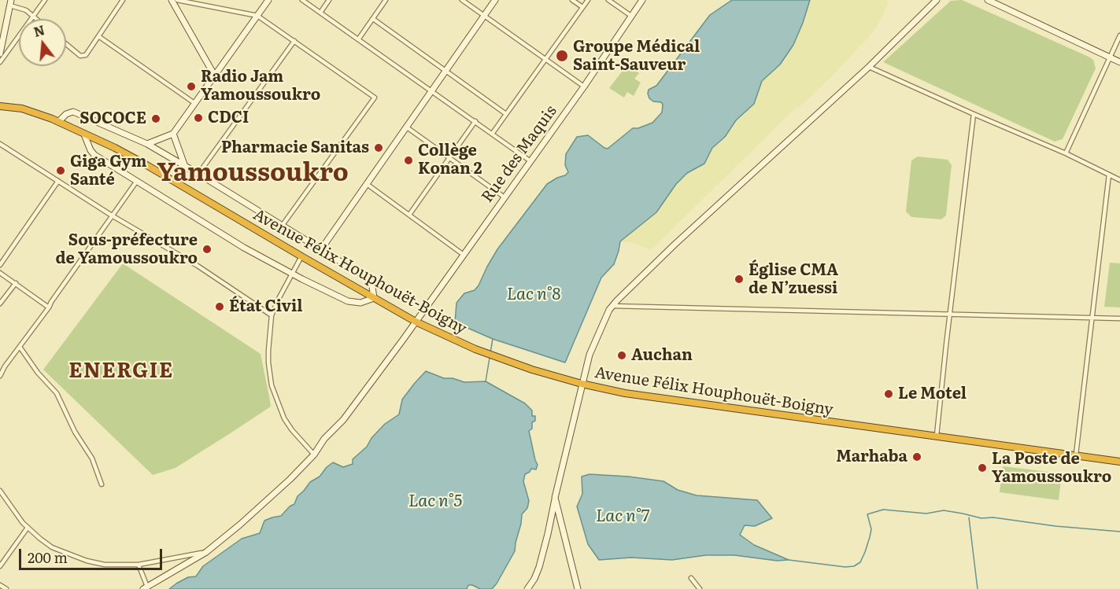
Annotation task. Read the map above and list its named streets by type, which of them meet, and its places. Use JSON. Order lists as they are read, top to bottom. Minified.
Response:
{"streets":{"highway":["Avenue Félix Houphouët-Boigny"],"street":["Rue des Maquis"]},"crossings":[["Rue des Maquis","Avenue Félix Houphouët-Boigny"]],"districts":["Yamoussoukro","ENERGIE"],"water":["Lac n°8","Lac n°5","Lac n°7"],"places":["Groupe Médical Saint-Sauveur","Radio Jam Yamoussoukro","CDCI","SOCOCE","Pharmacie Sanitas","Collège Konan 2","Giga Gym Santé","Sous-préfecture de Yamoussoukro","Église CMA de N’zuessi","État Civil","Auchan","Le Motel","Marhaba","La Poste de Yamoussoukro"],"scale_bar":"200 m","north":"top"}
